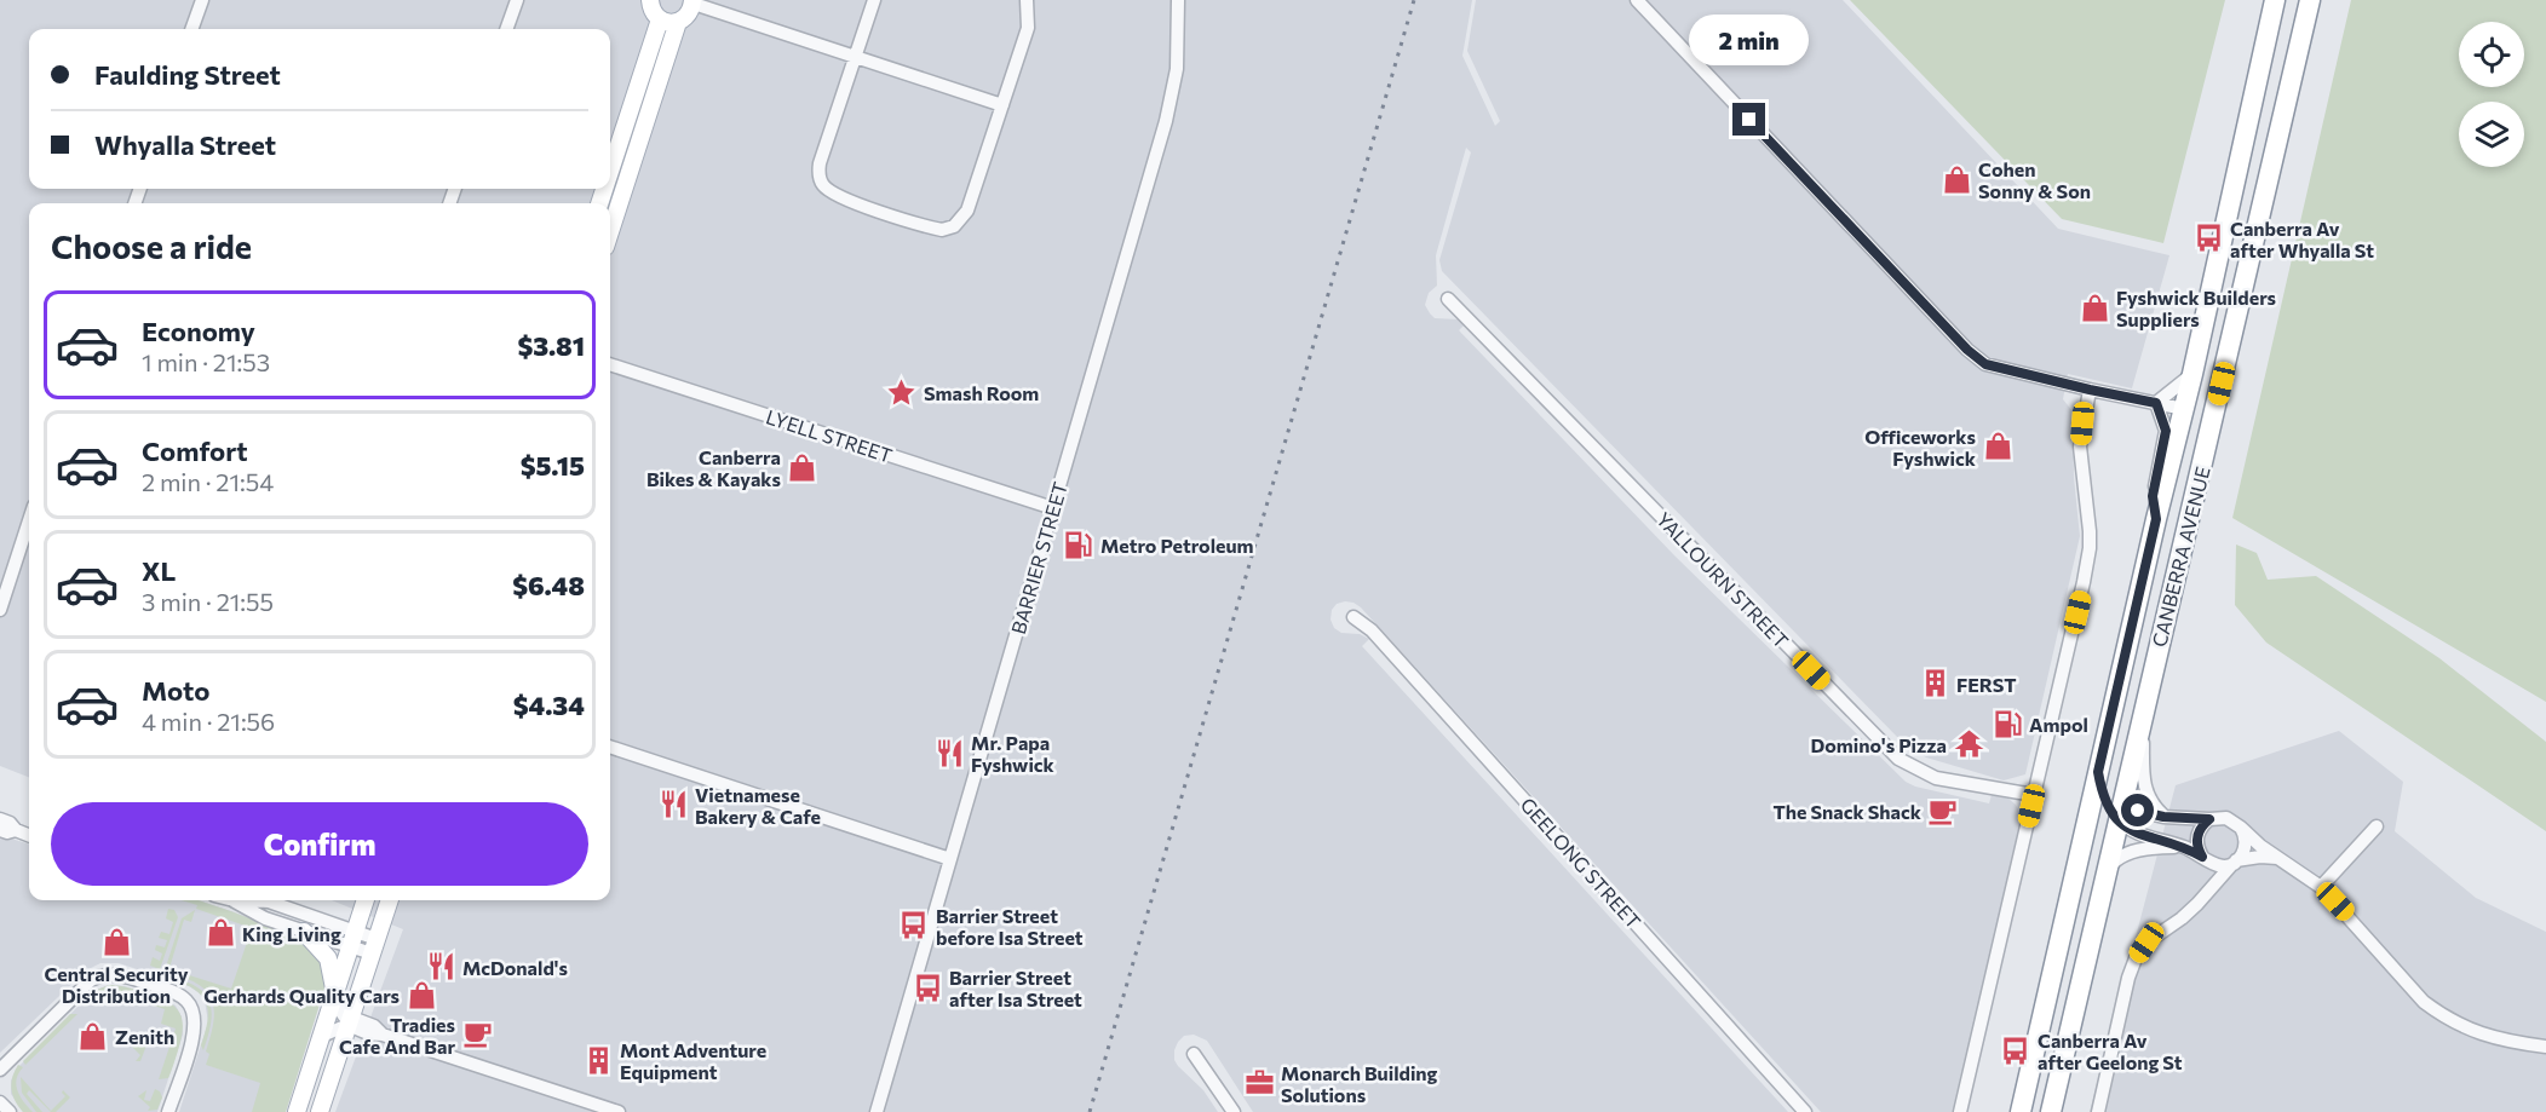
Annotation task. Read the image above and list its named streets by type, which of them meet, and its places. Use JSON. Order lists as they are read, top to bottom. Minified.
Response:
{"streets":{"highway":["CANBERRA AVENUE"],"street":["LYELL STREET","BARRIER STREET","YALLOURN STREET","GEELONG STREET"]},"crossings":[["LYELL STREET","BARRIER STREET"]],"places":{"shop":["Cohen Sonny & Son","Fyshwick Builders Suppliers","Officeworks Fyshwick","Canberra Bikes & Kayaks","King Living","Central Security Distribution","Gerhards Quality Cars","Zenith"],"bus stop":["Canberra Av after Whyalla St","Barrier Street before Isa Street","Barrier Street after Isa Street","Canberra Av after Geelong St"],"place":["Smash Room"],"fuel station":["Metro Petroleum","Ampol"],"building":["FERST","Mont Adventure Equipment"],"temple":["Domino's Pizza"],"restaurant":["Mr. Papa Fyshwick","Vietnamese Bakery & Cafe","McDonald's"],"cafe":["The Snack Shack","Tradies Cafe And Bar"],"office":["Monarch Building Solutions"]},"page":{"bubble":"2 min","banner":["Faulding Street","Whyalla Street"],"heading":"Choose a ride","list":[{"name":"Economy","note":"1 min · 21:53","value":"$3.81"},{"name":"Comfort","note":"2 min · 21:54","value":"$5.15"},{"name":"XL","note":"3 min · 21:55","value":"$6.48"},{"name":"Moto","note":"4 min · 21:56","value":"$4.34"}],"buttons":"Confirm"}}
